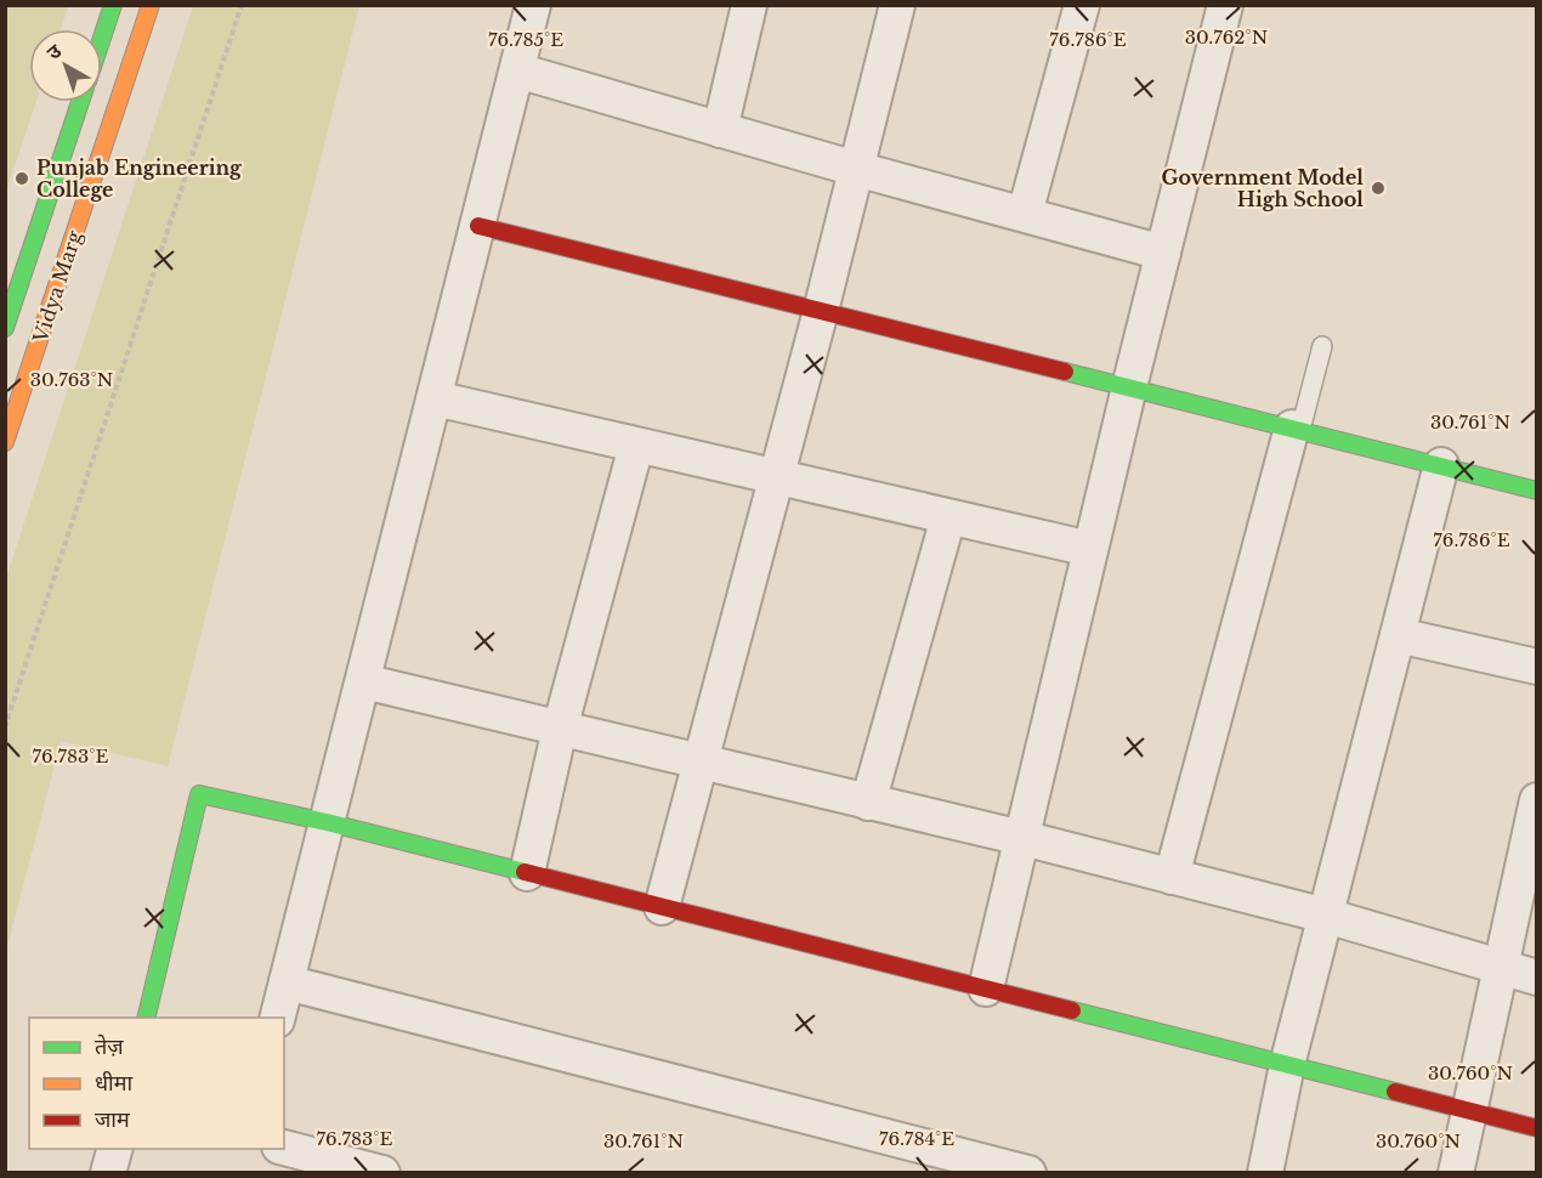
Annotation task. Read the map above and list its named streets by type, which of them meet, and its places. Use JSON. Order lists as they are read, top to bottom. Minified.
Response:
{"streets":{"street":["Vidya Marg"]},"places":["Punjab Engineering College","Government Model High School"],"legend":["तेज़","धीमा","जाम"],"north":"top left","coordinates":["30.762°N","76.785°E","76.786°E","30.763°N","30.761°N","76.783°E","30.760°N","76.784°E"]}
